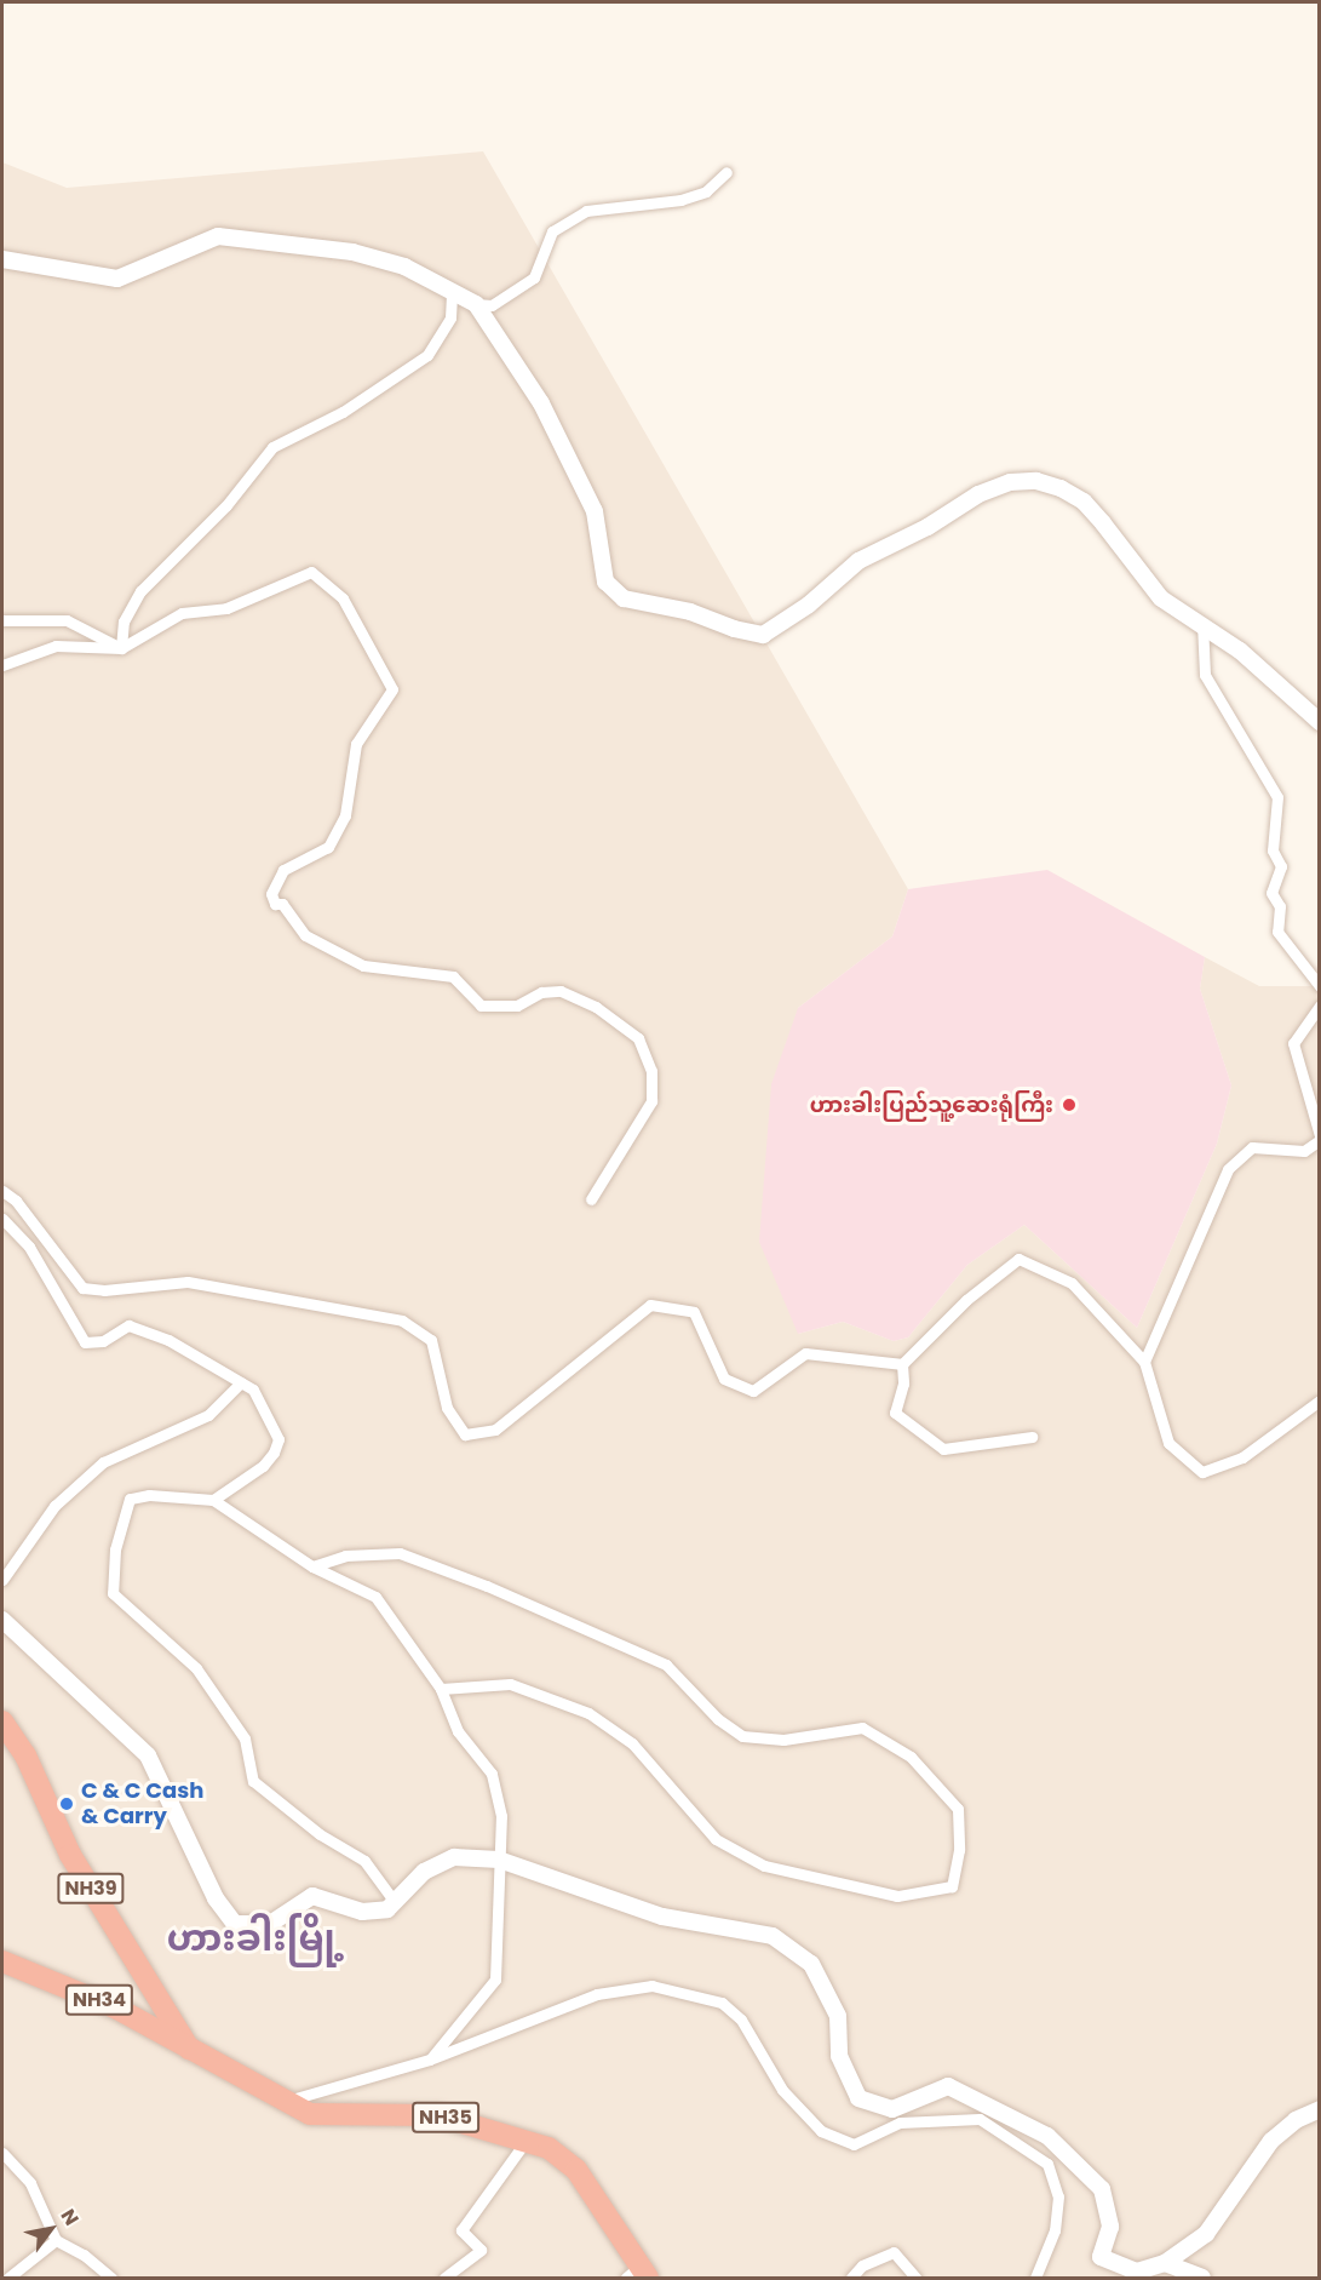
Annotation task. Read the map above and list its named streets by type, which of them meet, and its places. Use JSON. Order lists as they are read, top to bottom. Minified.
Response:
{"streets":{"highway":["NH39","NH34","NH35"]},"crossings":[["NH39","NH34"],["NH39","NH35"],["NH34","NH35"]],"districts":["ဟားခါးမြို့"],"places":["ဟားခါးပြည်သူ့ဆေးရုံကြီး","C & C Cash & Carry"],"north":"top right"}
